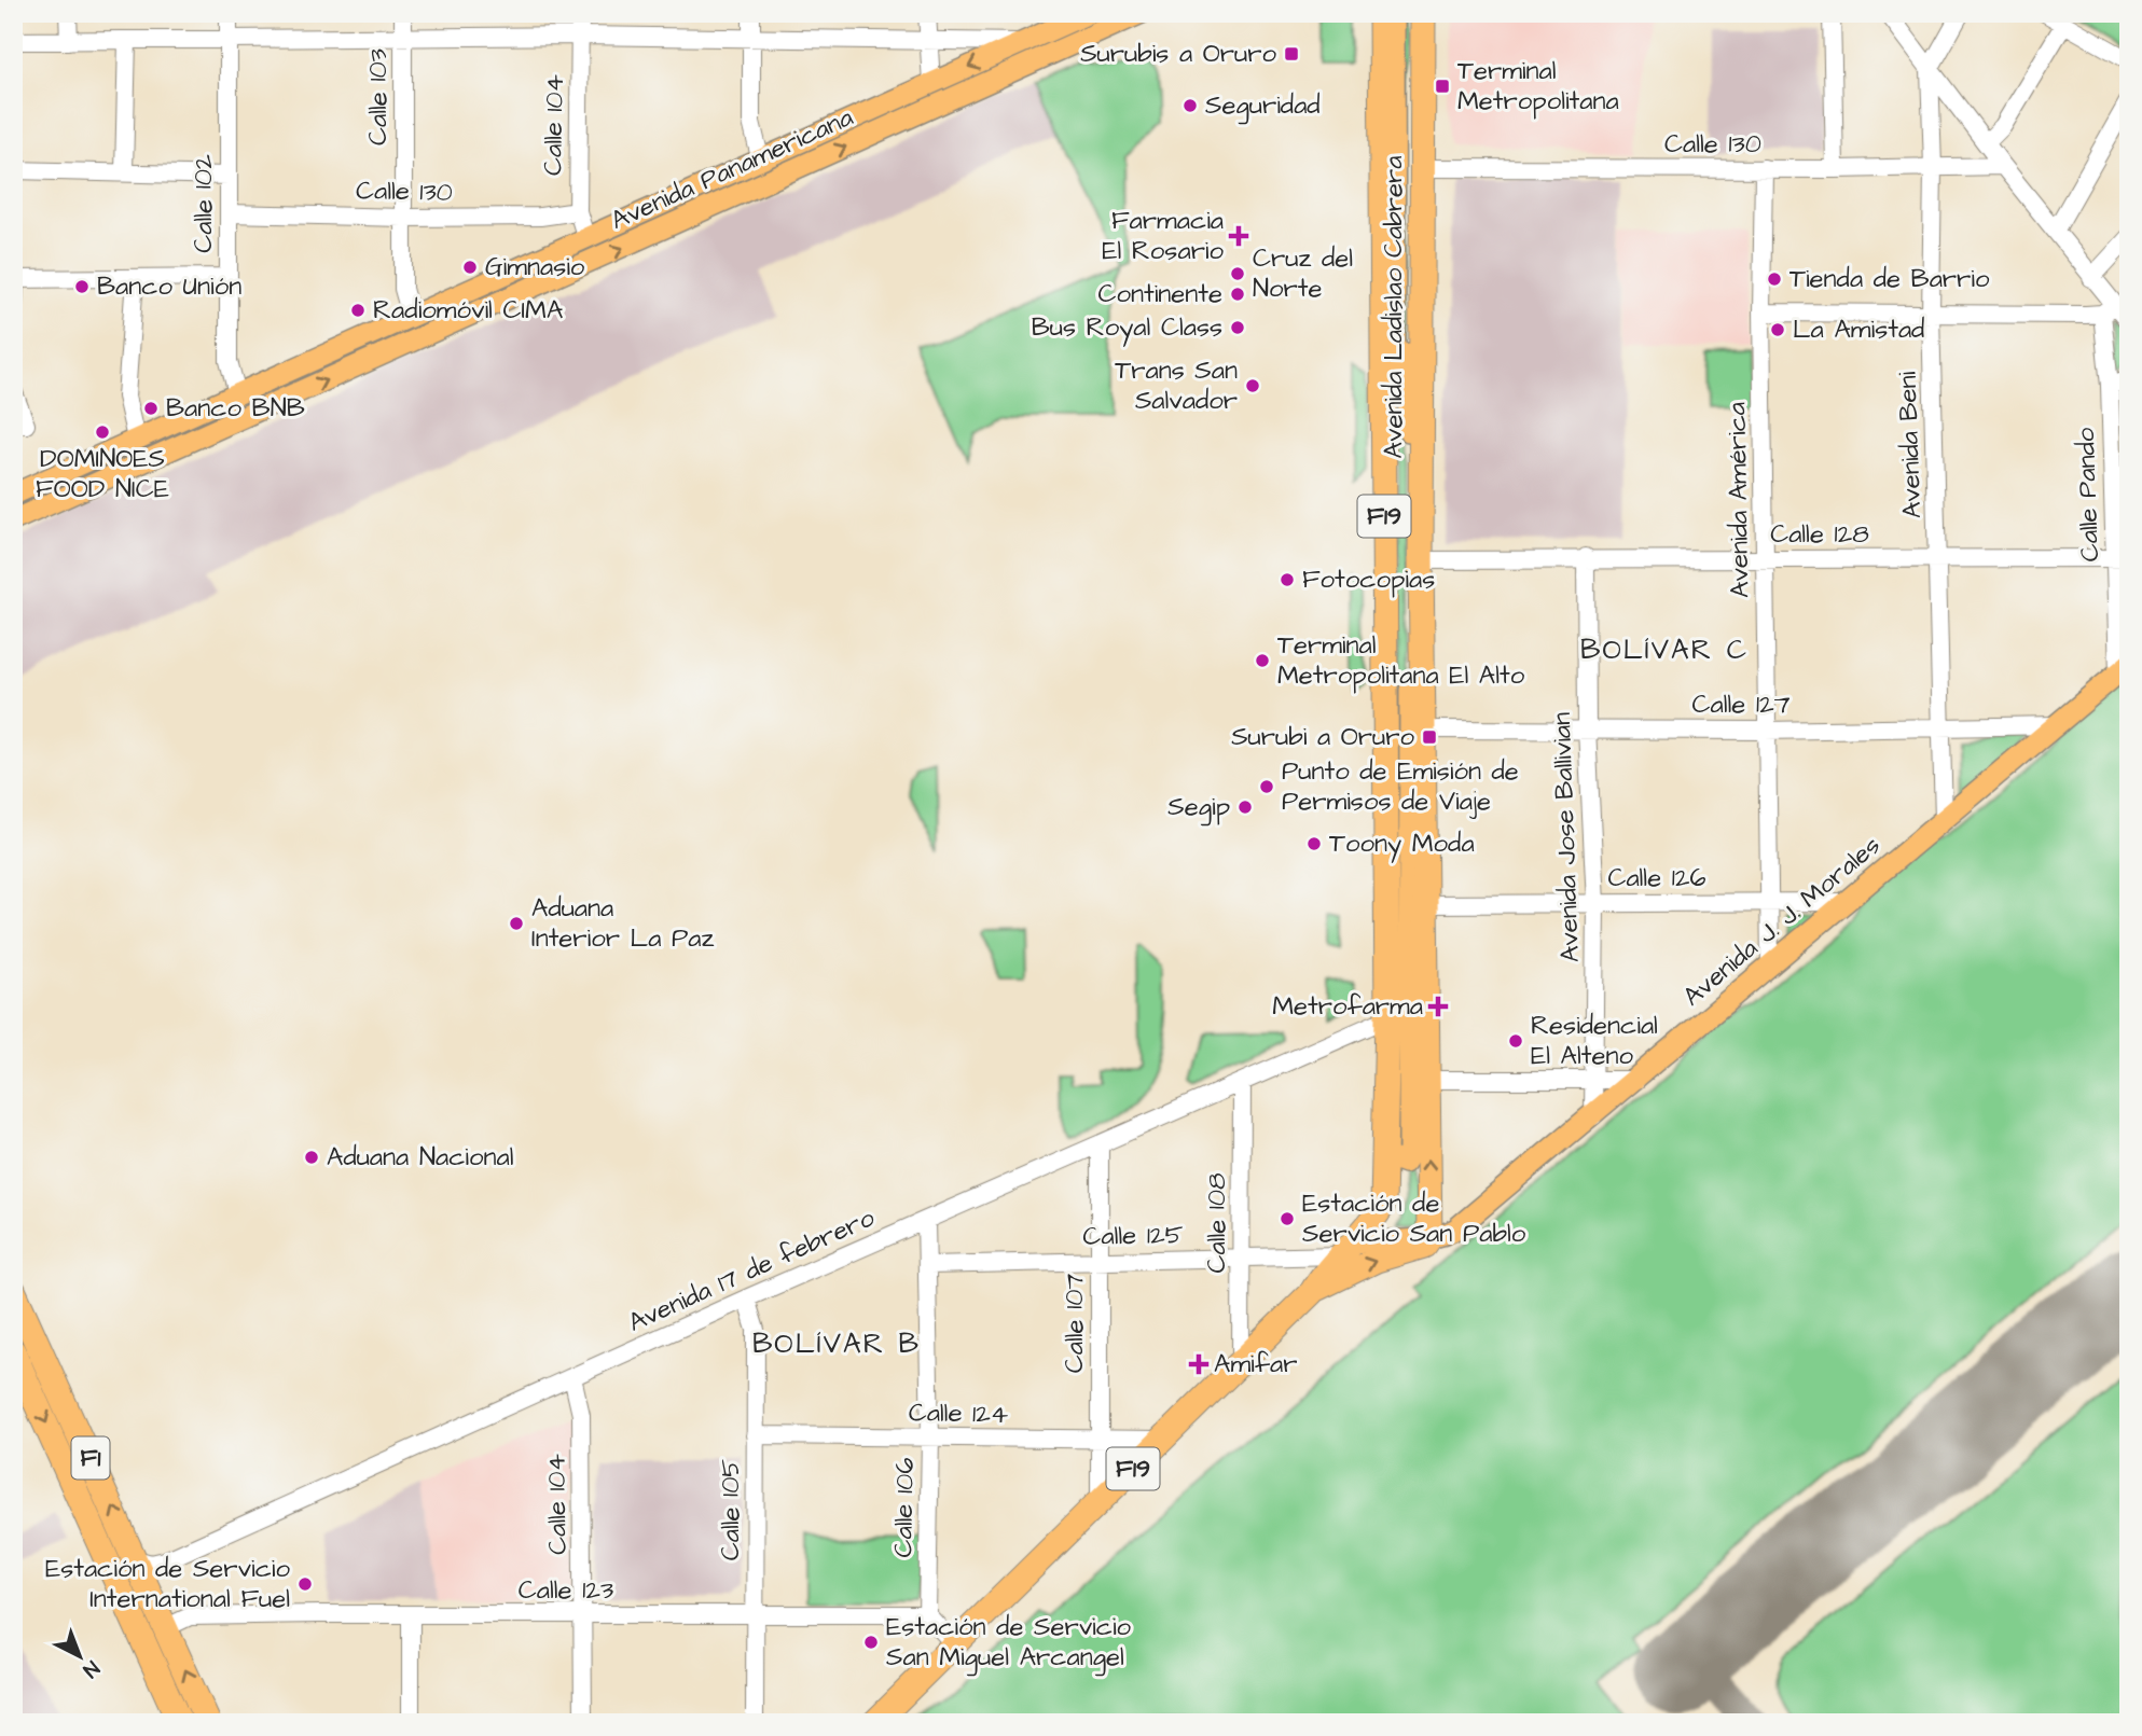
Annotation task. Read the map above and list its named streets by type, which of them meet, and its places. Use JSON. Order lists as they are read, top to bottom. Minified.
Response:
{"streets":{"highway":["Avenida Ladislao Cabrera","F19","F1"],"main road":["Avenida Panamericana","Avenida J. J. Morales"],"street":["Calle 103","Calle 104","Calle 130","Calle 102","Avenida Beni","Calle Pando","Avenida América","Calle 128","Calle 127","Avenida Jose Ballivian","Calle 126","Calle 108","Calle 125","Avenida 17 de febrero","Calle 107","Calle 124","Calle 106","Calle 105","Calle 123"]},"crossings":[["Calle 103","Calle 130"],["Calle 103","Avenida Panamericana"],["Calle 104","Calle 130"],["Calle 104","Avenida Panamericana"],["Calle 104","Avenida 17 de febrero"],["Calle 104","Calle 123"],["Calle 130","Calle 102"],["Calle 130","Avenida Ladislao Cabrera"],["Calle 130","Avenida Beni"],["Calle 130","Avenida América"],["Avenida Panamericana","Calle 102"],["Avenida Ladislao Cabrera","Calle 128"],["Avenida Ladislao Cabrera","Calle 127"],["Avenida Ladislao Cabrera","Calle 126"],["Avenida Ladislao Cabrera","Avenida J. J. Morales"],["Avenida Ladislao Cabrera","Calle 108"],["Avenida Ladislao Cabrera","Calle 125"],["Avenida Ladislao Cabrera","Avenida 17 de febrero"],["Avenida Ladislao Cabrera","Calle 107"],["Avenida Ladislao Cabrera","Calle 124"],["Avenida Beni","Calle 128"],["Avenida Beni","Calle 127"],["Avenida Beni","Avenida J. J. Morales"],["Calle Pando","Calle 128"],["Calle Pando","Avenida J. J. Morales"],["Avenida América","Calle 128"],["Avenida América","Calle 127"],["Avenida América","Calle 126"],["Avenida América","Avenida J. J. Morales"],["Calle 128","Avenida Jose Ballivian"],["Calle 127","Avenida Jose Ballivian"],["Calle 127","Avenida J. J. Morales"],["Avenida Jose Ballivian","Calle 126"],["Avenida Jose Ballivian","Avenida J. J. Morales"],["Calle 126","Avenida J. J. Morales"],["Calle 108","Calle 125"],["Calle 108","Avenida 17 de febrero"],["Calle 125","Calle 107"],["Calle 125","Calle 106"],["Avenida 17 de febrero","Calle 107"],["Avenida 17 de febrero","F1"],["Avenida 17 de febrero","Calle 106"],["Avenida 17 de febrero","Calle 105"],["Calle 107","Calle 124"],["Calle 124","Calle 106"],["Calle 124","Calle 105"],["F1","Calle 123"],["Calle 106","Calle 123"],["Calle 105","Calle 123"]],"districts":["BOLÍVAR C","BOLÍVAR B"],"places":{"transit":["Surubis a Oruro","Terminal Metropolitana","Surubi a Oruro"],"other":["Seguridad","Gimnasio","Cruz del Norte","Tienda de Barrio","Banco Unión","Continente","Radiomóvil CIMA","Bus Royal Class","La Amistad","Trans San Salvador","Banco BNB","DOMINOES FOOD NICE","Fotocopias","Terminal Metropolitana El Alto","Punto de Emisión de Permisos de Viaje","Segip","Toony Moda","Aduana Interior La Paz","Residencial El Alteno","Aduana Nacional","Estación de Servicio San Pablo","Estación de Servicio International Fuel","Estación de Servicio San Miguel Arcangel"],"health":["Farmacia El Rosario","Metrofarma","Amifar"]},"north":"bottom right"}
